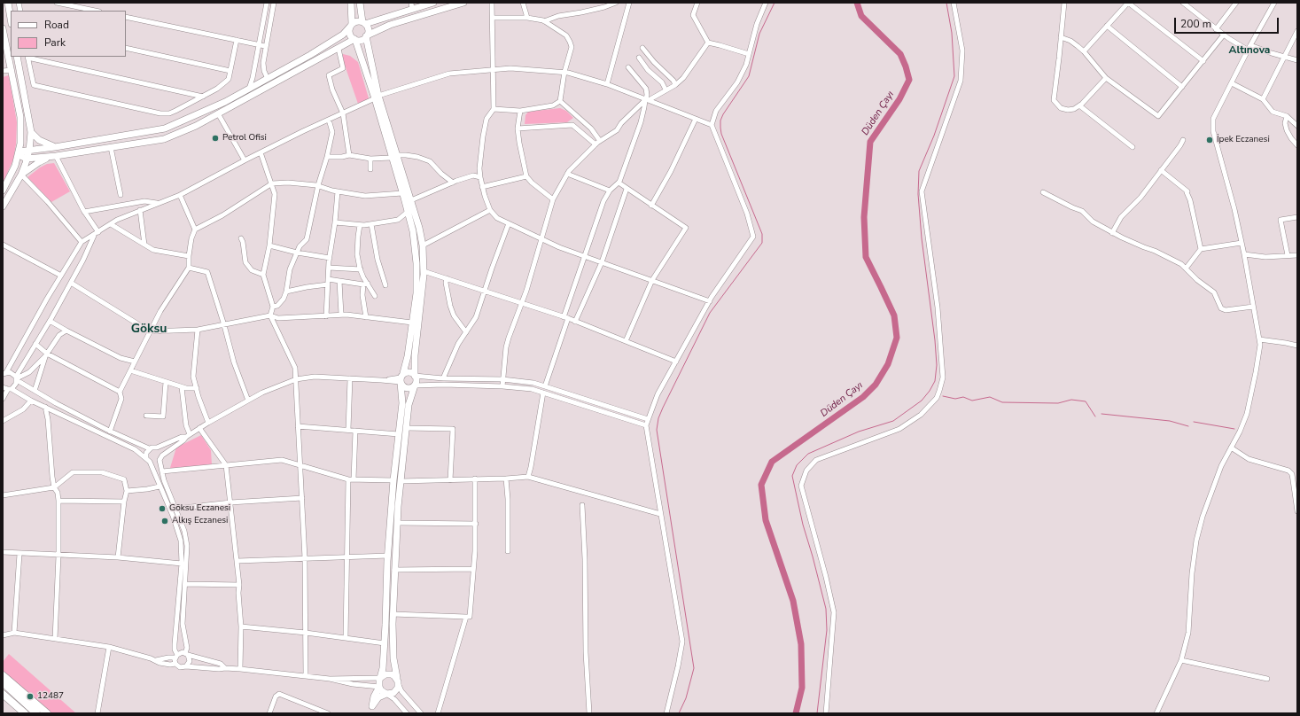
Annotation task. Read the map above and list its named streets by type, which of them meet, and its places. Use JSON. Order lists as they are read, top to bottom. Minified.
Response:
{"districts":["Altınova","Göksu"],"water":["Düden Çayı"],"places":["Petrol Ofisi","İpek Eczanesi","Göksu Eczanesi","Alkış Eczanesi","12487"],"legend":["Road","Park"],"scale_bar":"200 m"}
